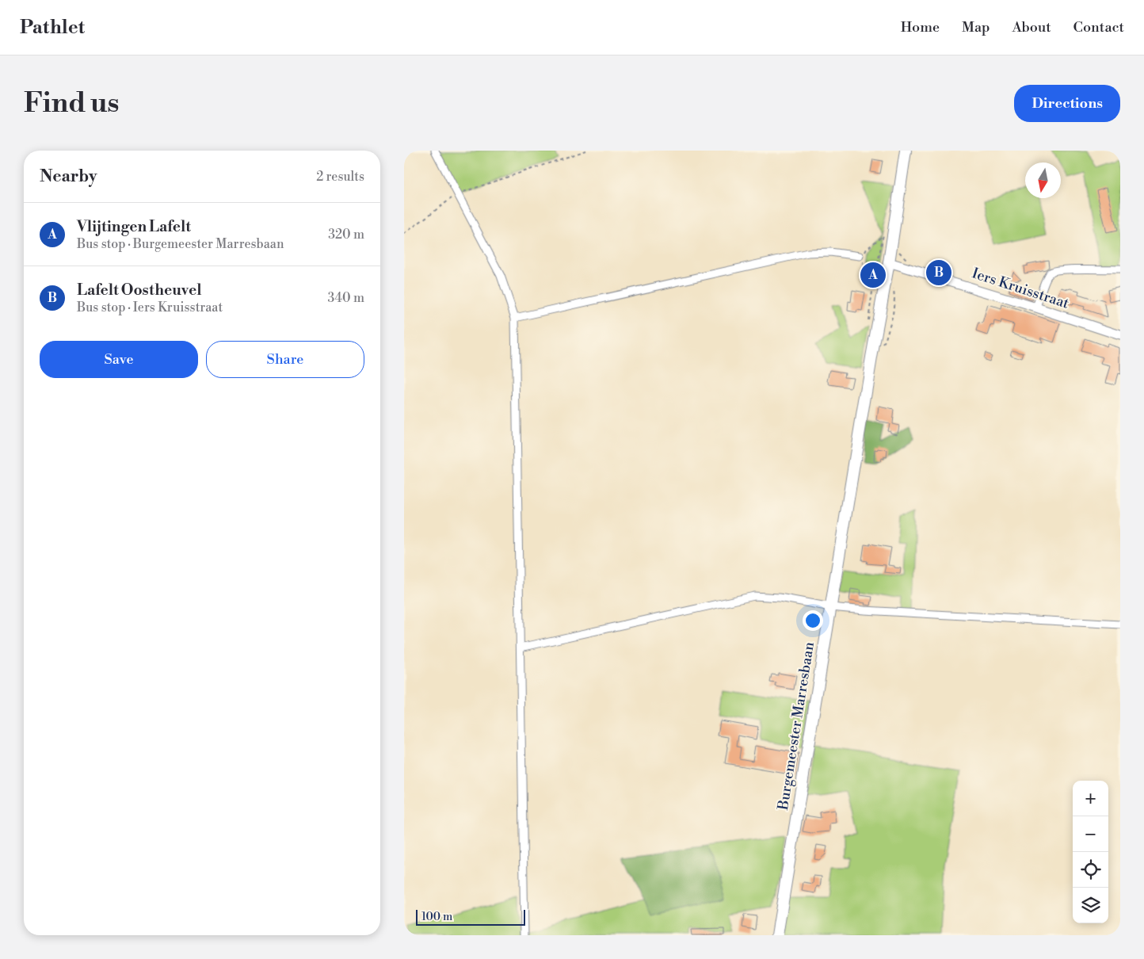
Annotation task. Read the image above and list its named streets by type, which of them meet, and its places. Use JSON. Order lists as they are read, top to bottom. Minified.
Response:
{"streets":{"main road":["Burgemeester Marresbaan"],"street":["Iers Kruisstraat"]},"crossings":[["Iers Kruisstraat","Burgemeester Marresbaan"]],"scale_bar":"100 m","north":"bottom","page":{"header":"Pathlet","nav":["Home","Map","About","Contact"],"buttons":["Directions",["Save","Share"]],"title":"Find us","heading":["Nearby","2 results"],"list":[{"mark":"A","name":"Vlijtingen Lafelt","note":"Bus stop · Burgemeester Marresbaan","value":"320 m"},{"mark":"B","name":"Lafelt Oostheuvel","note":"Bus stop · Iers Kruisstraat","value":"340 m"}],"pins":["B","A"],"map_buttons":["+","−"],"scale":"100 m"}}
